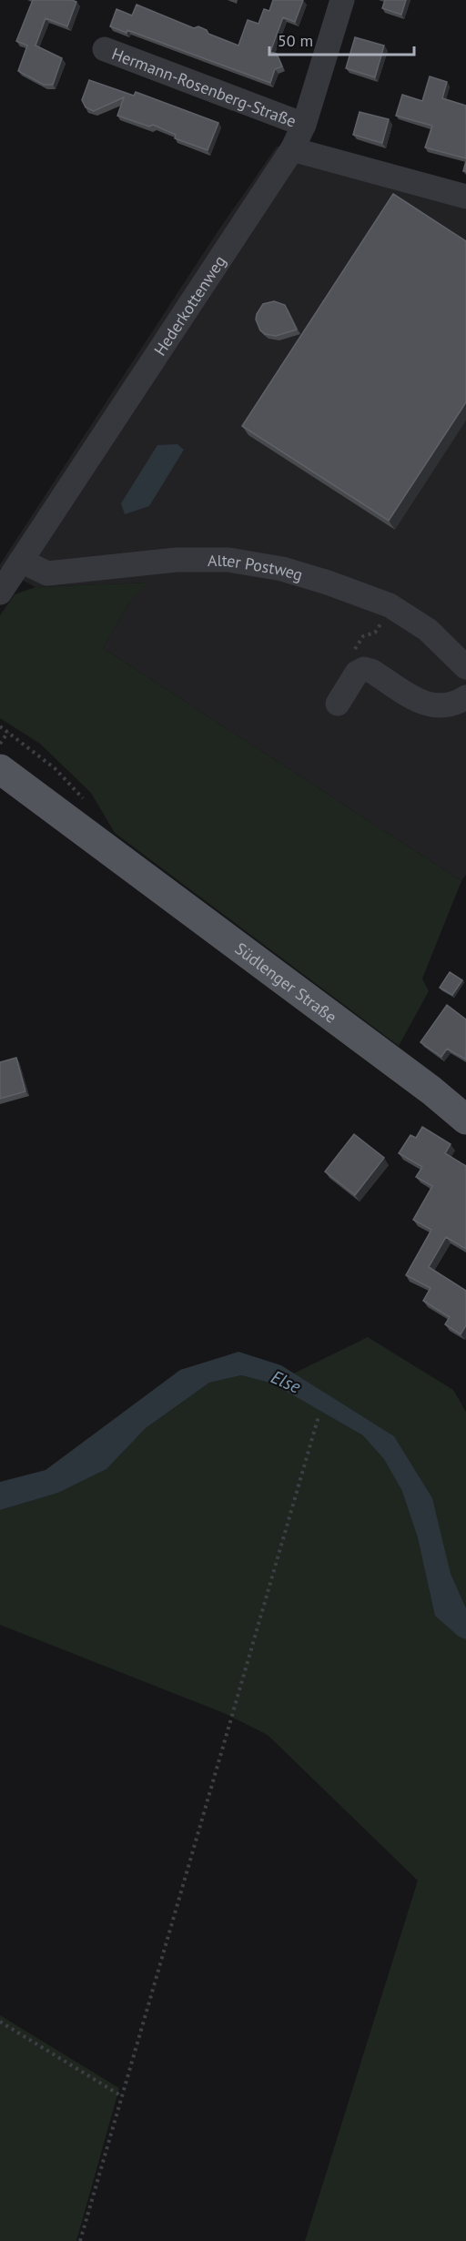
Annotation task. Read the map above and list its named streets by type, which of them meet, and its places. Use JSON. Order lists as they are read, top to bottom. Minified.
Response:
{"streets":{"main road":["Südlenger Straße"],"street":["Hermann-Rosenberg-Straße","Hederkottenweg","Alter Postweg"]},"crossings":[["Hermann-Rosenberg-Straße","Hederkottenweg"],["Hederkottenweg","Alter Postweg"]],"water":["Else"],"scale_bar":"50 m"}
